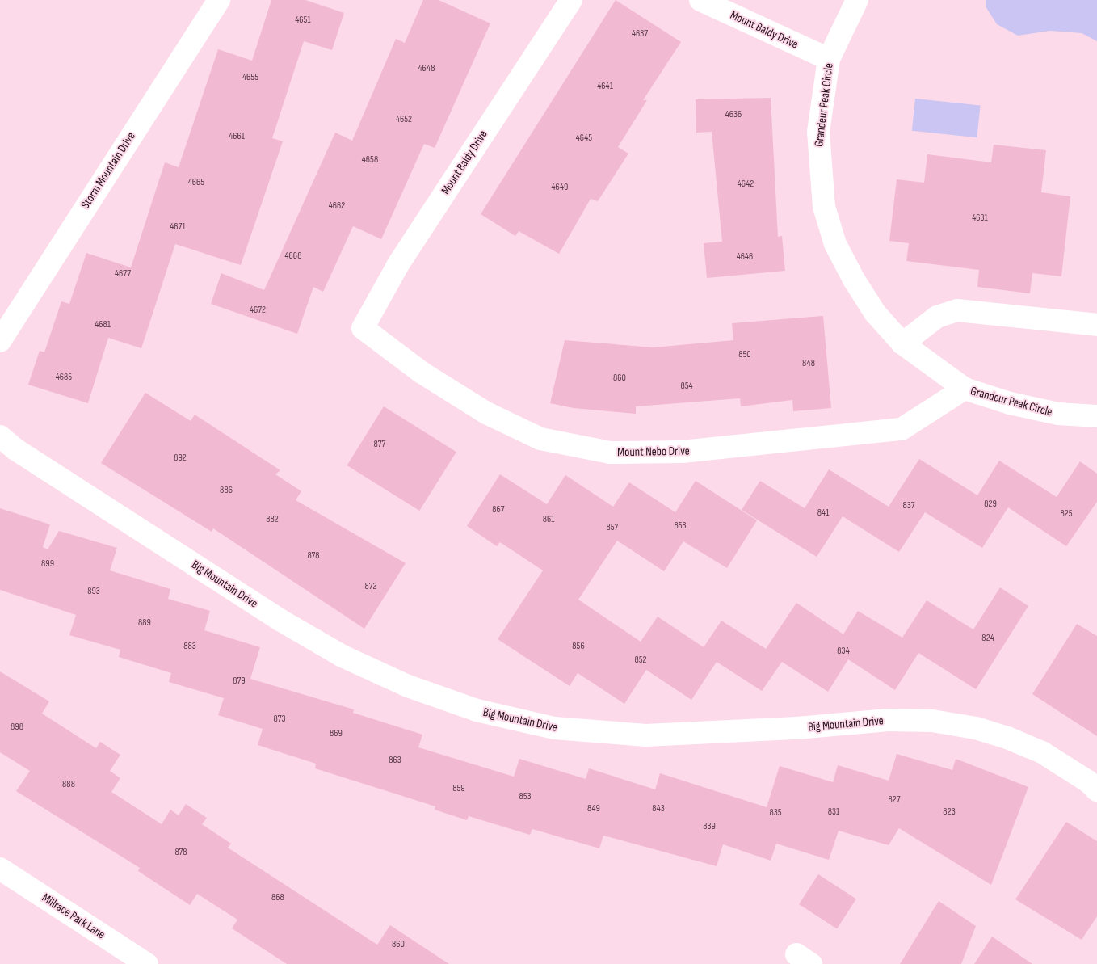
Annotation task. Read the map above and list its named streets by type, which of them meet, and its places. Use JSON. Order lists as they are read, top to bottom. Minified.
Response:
{"streets":{"street":["Mount Baldy Drive","Grandeur Peak Circle","Storm Mountain Drive","Mount Nebo Drive","Big Mountain Drive","Millrace Park Lane"]},"crossings":[["Mount Baldy Drive","Grandeur Peak Circle"],["Mount Baldy Drive","Mount Nebo Drive"],["Grandeur Peak Circle","Mount Nebo Drive"]],"house_numbers":["4651","4637","4648","4655","4641","4636","4652","4661","4645","4658","4665","4642","4649","4662","4631","4671","4668","4646","4677","4672","4681","850","848","4685","860","854","877","892","886","829","837","867","841","825","882","861","853","857","878","899","872","893","889","824","883","856","834","852","879","873","898","869","863","888","859","853","827","849","843","831","823","835","839","878","868","860"]}
